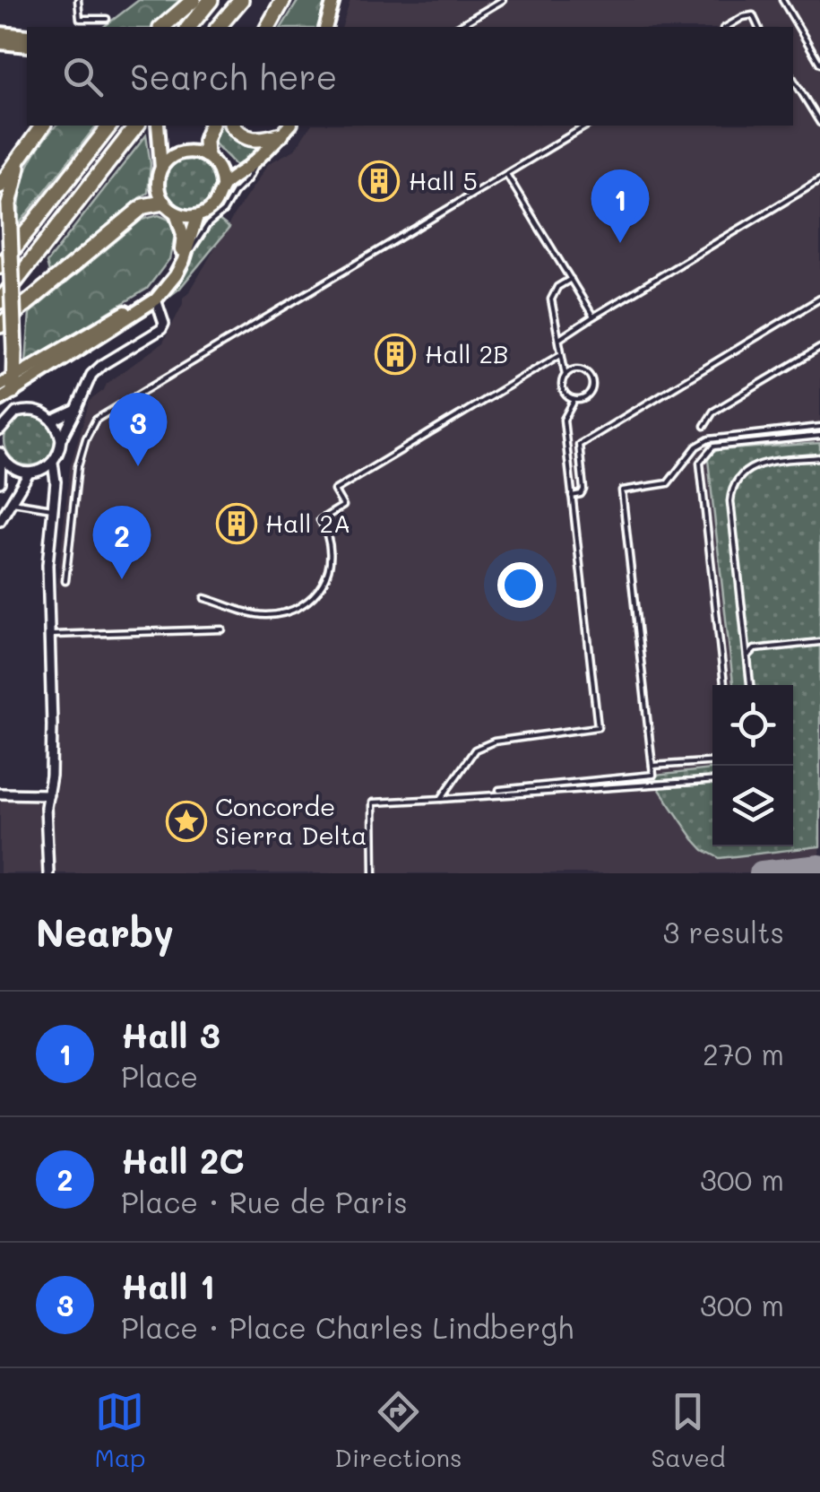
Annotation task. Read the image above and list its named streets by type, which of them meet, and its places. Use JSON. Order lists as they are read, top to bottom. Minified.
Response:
{"places":{"building":["Hall 5","Hall 2B","Hall 2A"],"place":["Concorde Sierra Delta"]},"page":{"search":"Search here","pins":["1","3","2"],"heading":["Nearby","3 results"],"list":[{"mark":"1","name":"Hall 3","note":"Place","value":"270 m"},{"mark":"2","name":"Hall 2C","note":"Place · Rue de Paris","value":"300 m"},{"mark":"3","name":"Hall 1","note":"Place · Place Charles Lindbergh","value":"300 m"}],"nav":["Map","Directions","Saved"]}}
